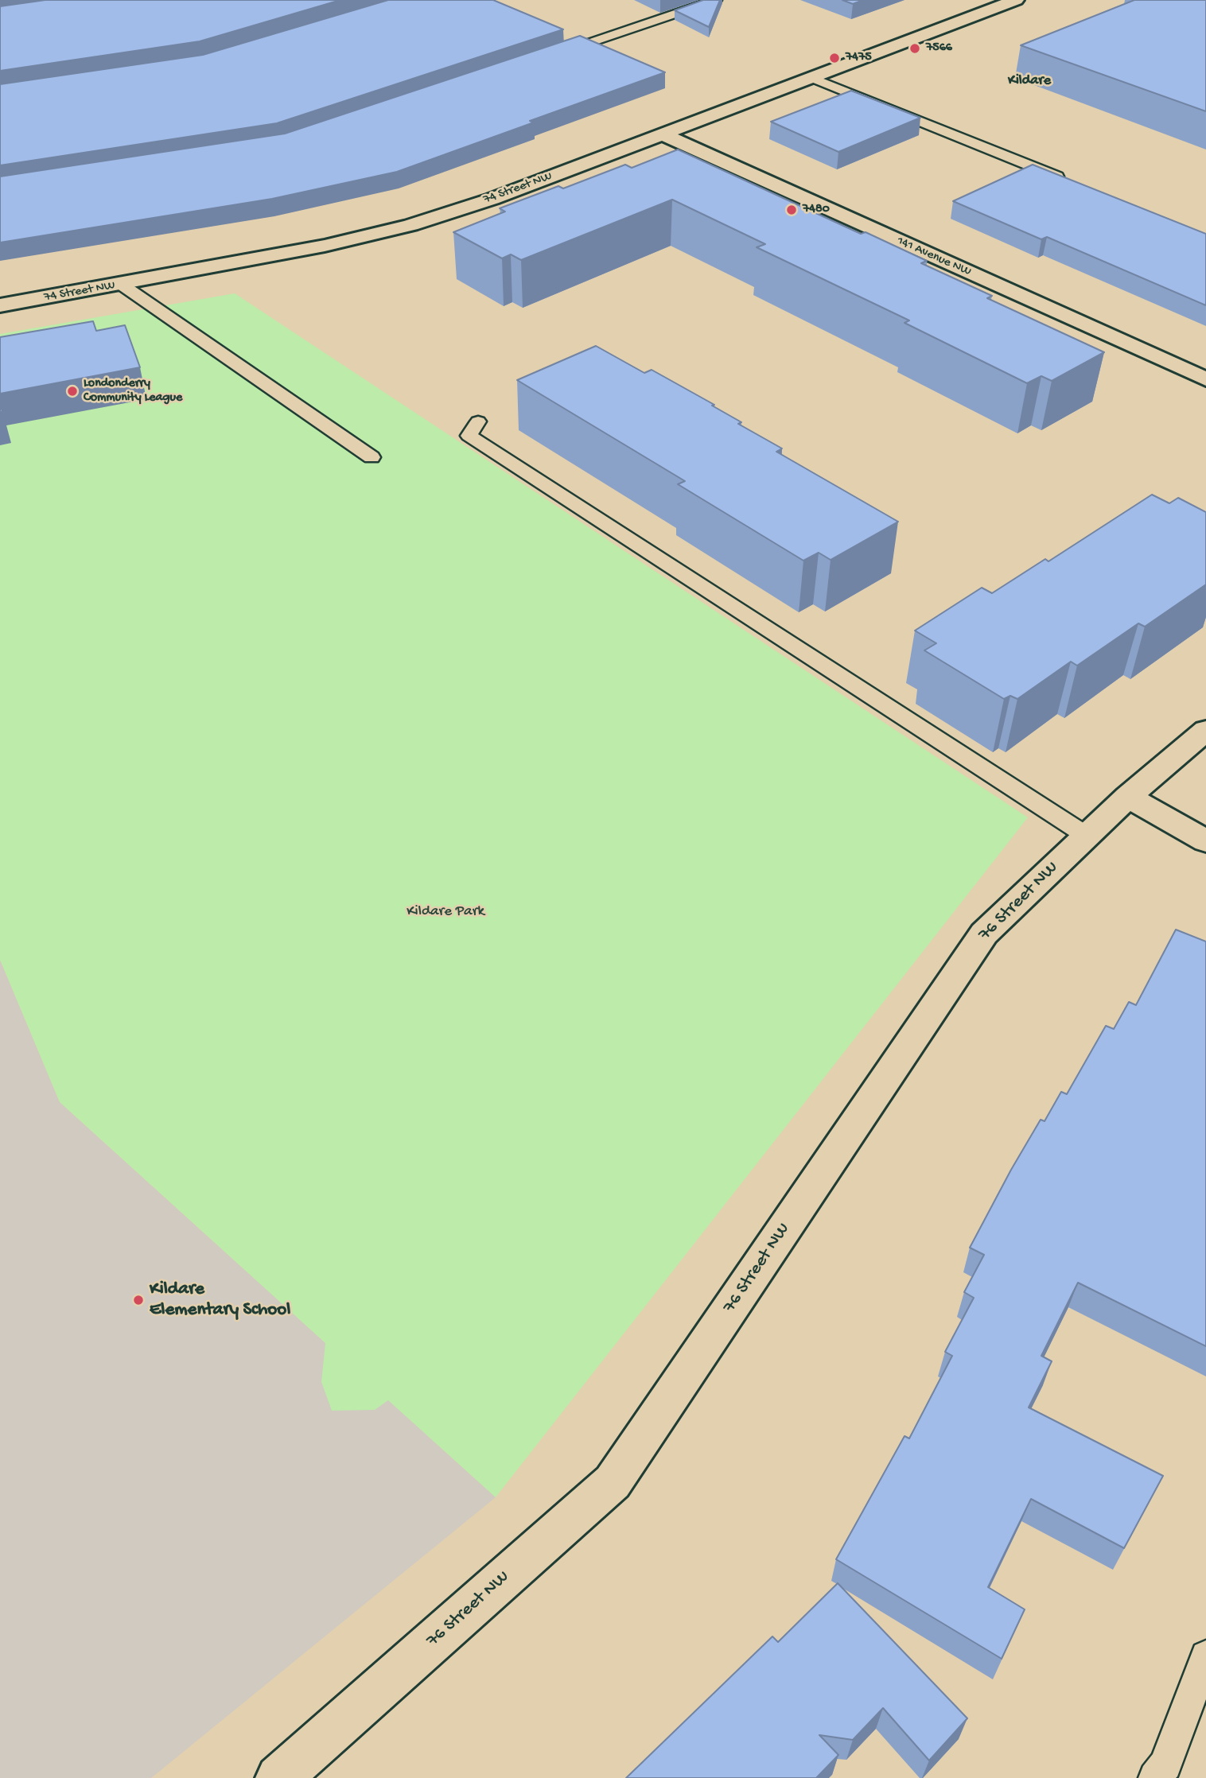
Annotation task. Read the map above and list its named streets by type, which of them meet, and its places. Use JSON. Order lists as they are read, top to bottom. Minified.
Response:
{"streets":{"street":["74 Street NW","141 Avenue NW","76 Street NW"]},"crossings":[["74 Street NW","141 Avenue NW"]],"districts":["Kildare"],"parks":["Kildare Park"],"places":["7566","7475","7480","Londonderry Community League","Kildare Elementary School"]}
